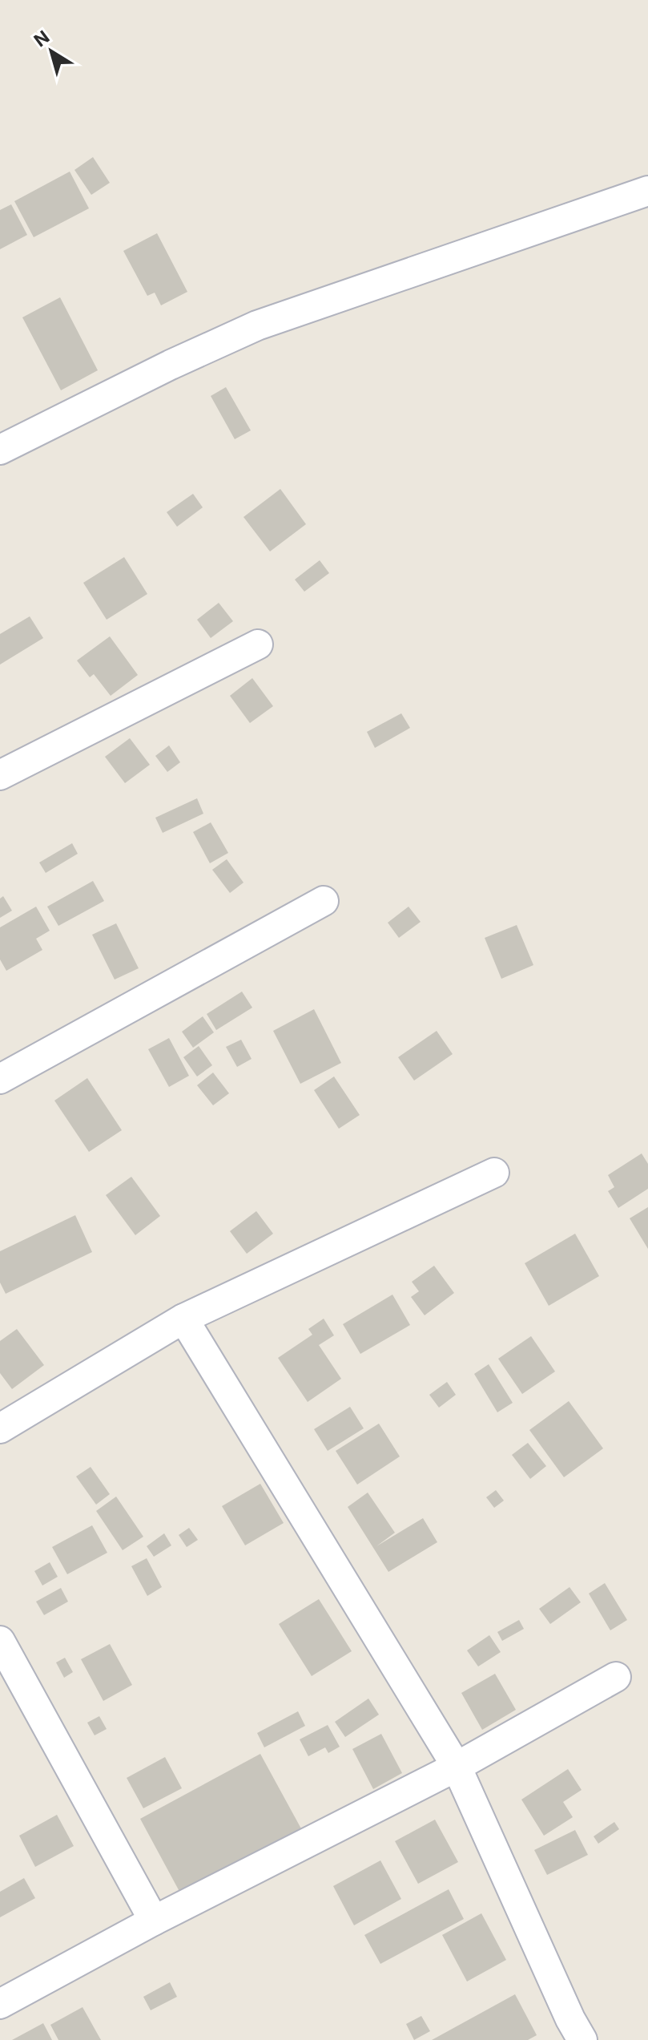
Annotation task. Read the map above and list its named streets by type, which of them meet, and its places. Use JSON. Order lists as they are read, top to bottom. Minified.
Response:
{"north":"top left"}
